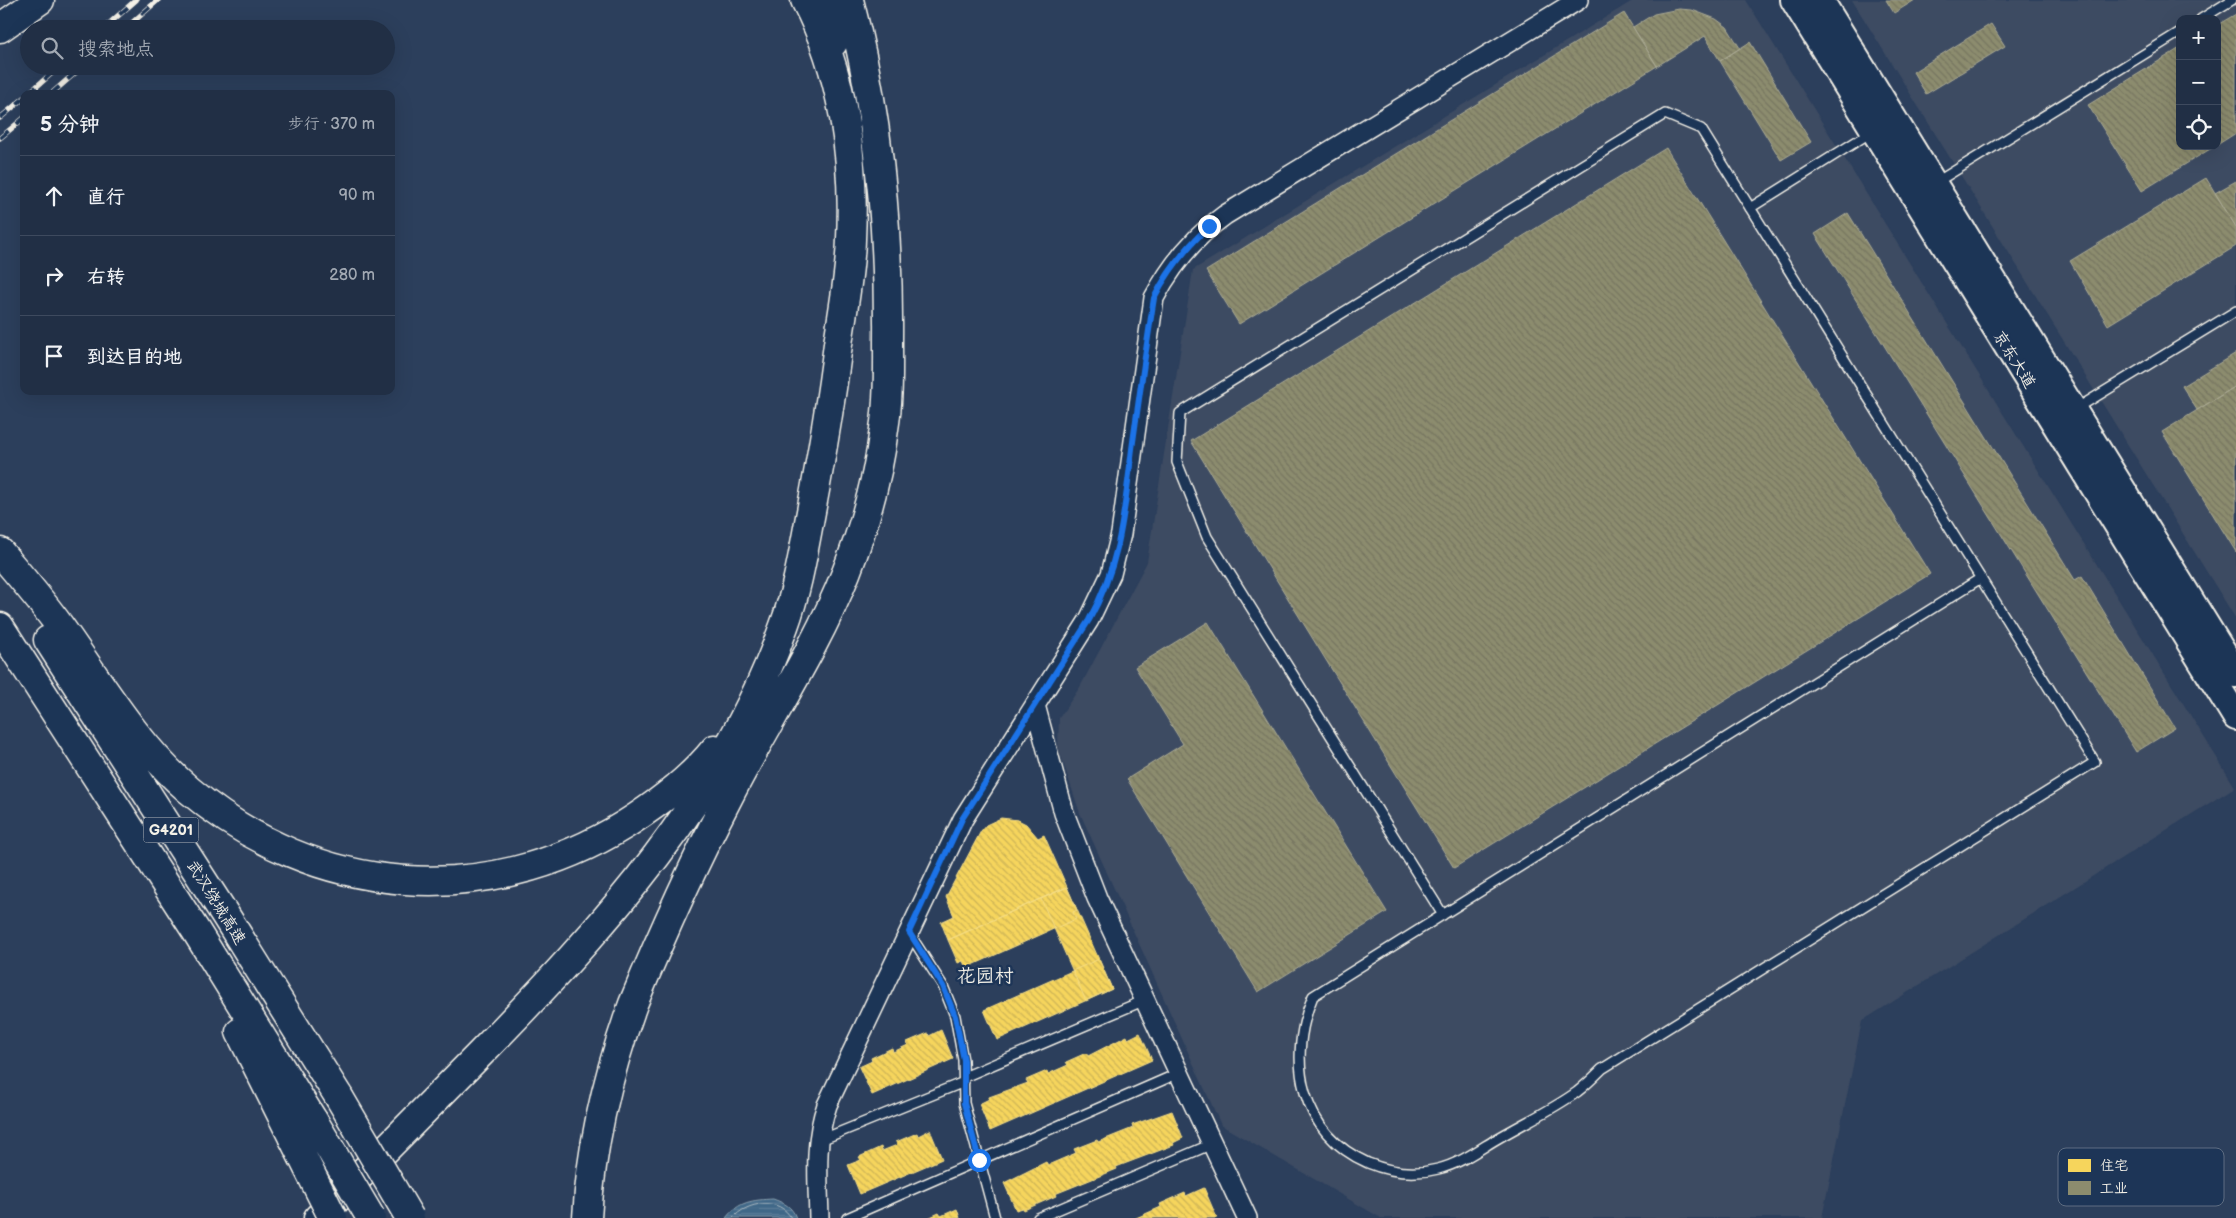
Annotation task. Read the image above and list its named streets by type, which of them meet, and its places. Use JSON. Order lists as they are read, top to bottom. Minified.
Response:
{"streets":{"highway":["G4201","武汉绕城高速"],"main road":["京东大道"]},"districts":["花园村"],"legend":["住宅","工业"],"page":{"map_buttons":["+","−"],"search":"搜索地点","heading":["5 分钟","步行 · 370 m"],"list":[["直行","90 m"],["右转","280 m"],"到达目的地"]}}
